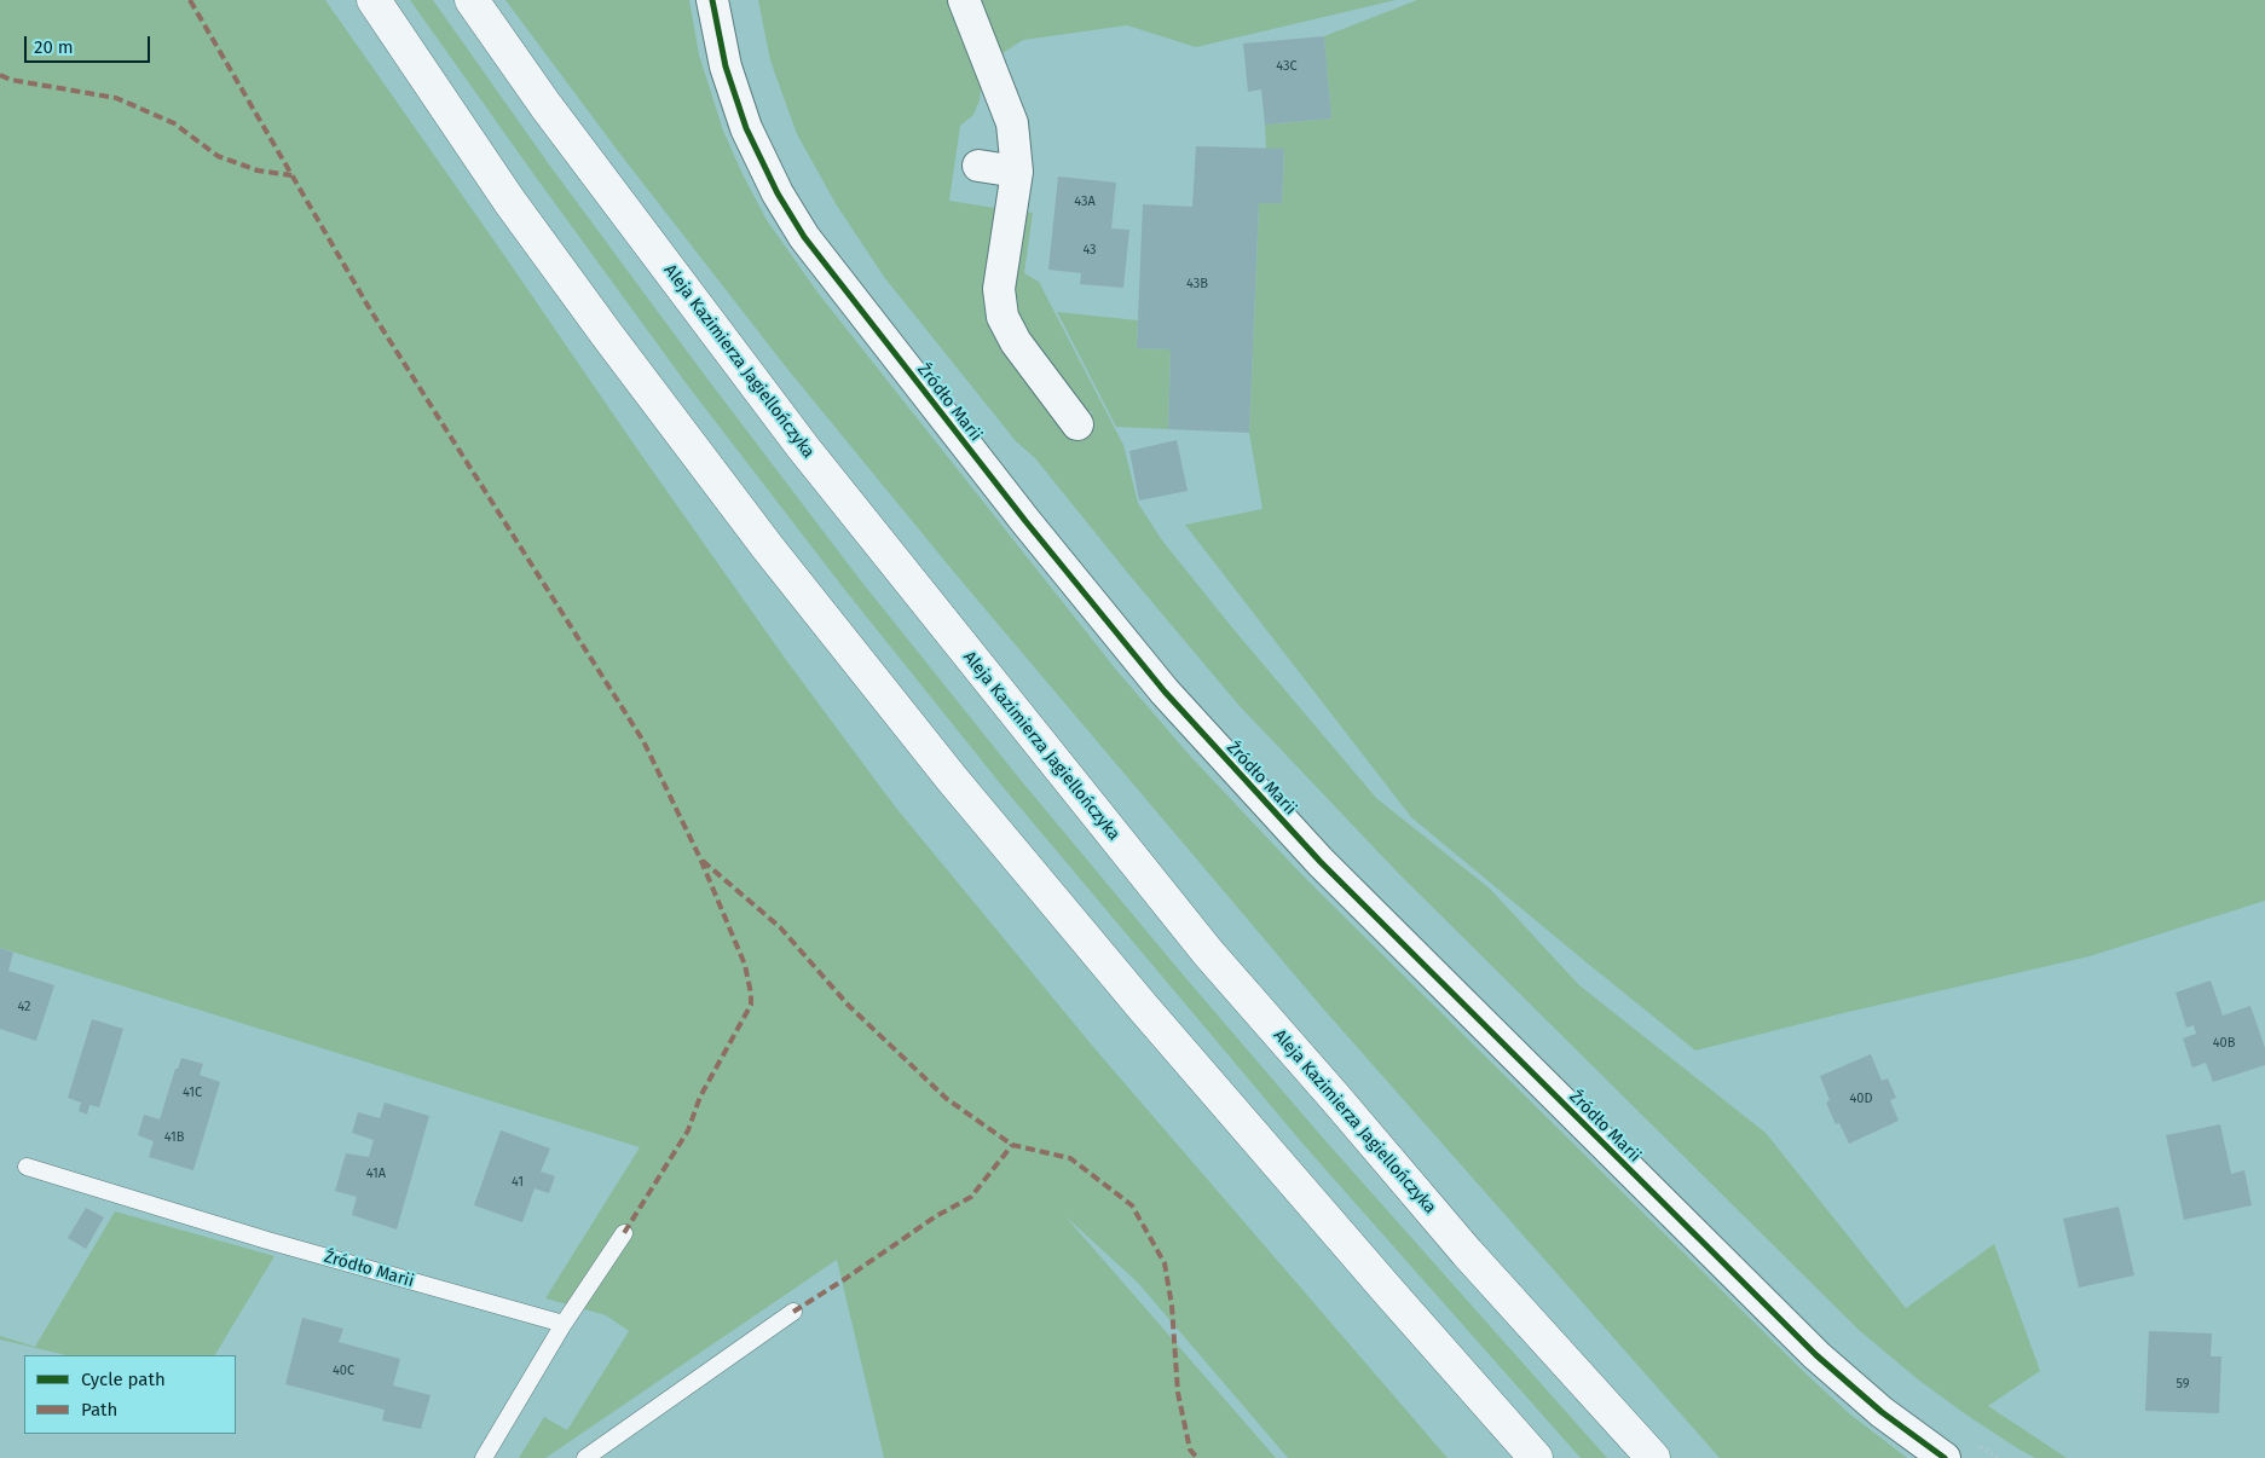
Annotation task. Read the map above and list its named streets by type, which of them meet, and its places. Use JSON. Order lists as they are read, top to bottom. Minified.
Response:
{"streets":{"highway":["Aleja Kazimierza Jagiellończyka"],"street":["Źródło Marii"]},"house_numbers":["43C","43A","43","43B","42","40B","41C","40D","41B","41A","41","40C","59"],"legend":["Cycle path","Path"],"scale_bar":"20 m"}
